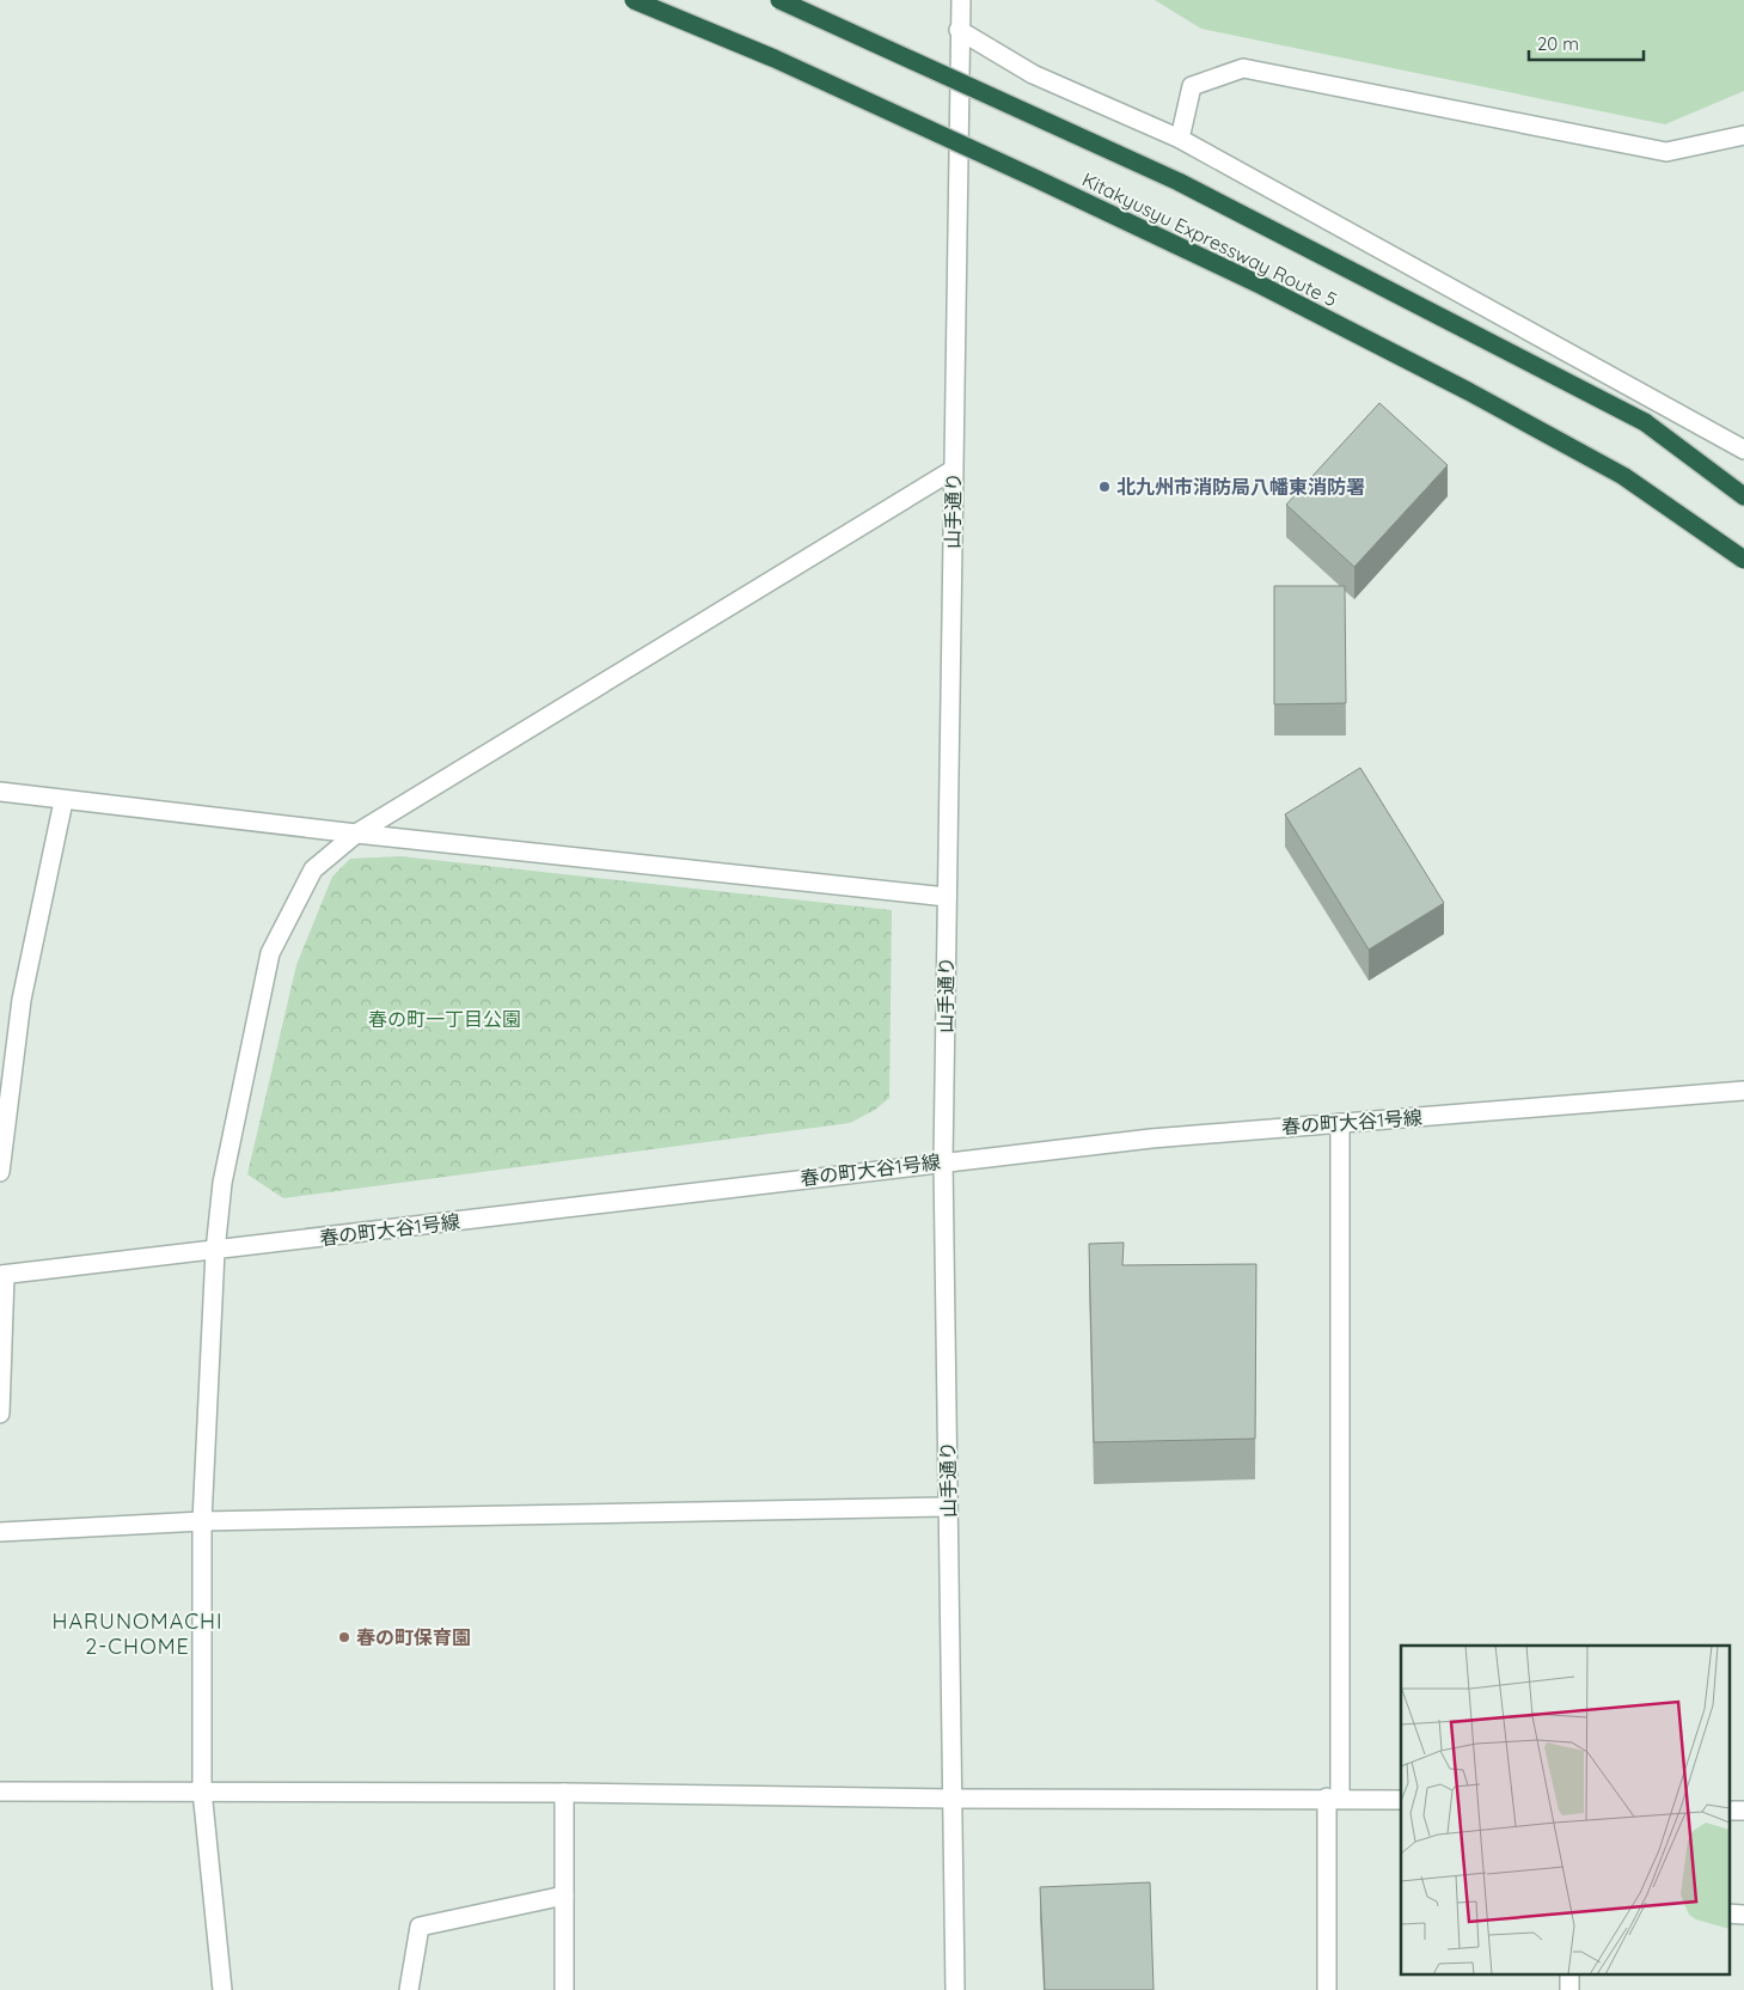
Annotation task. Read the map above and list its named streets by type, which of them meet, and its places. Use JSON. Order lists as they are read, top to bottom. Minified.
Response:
{"streets":{"highway":["Kitakyusyu Expressway Route 5"],"street":["山手通り","春の町大谷1号線"]},"crossings":[["山手通り","春の町大谷1号線"]],"districts":["HARUNOMACHI 2-CHOME"],"parks":["春の町一丁目公園"],"places":["北九州市消防局八幡東消防署","春の町保育園"],"scale_bar":"20 m"}
